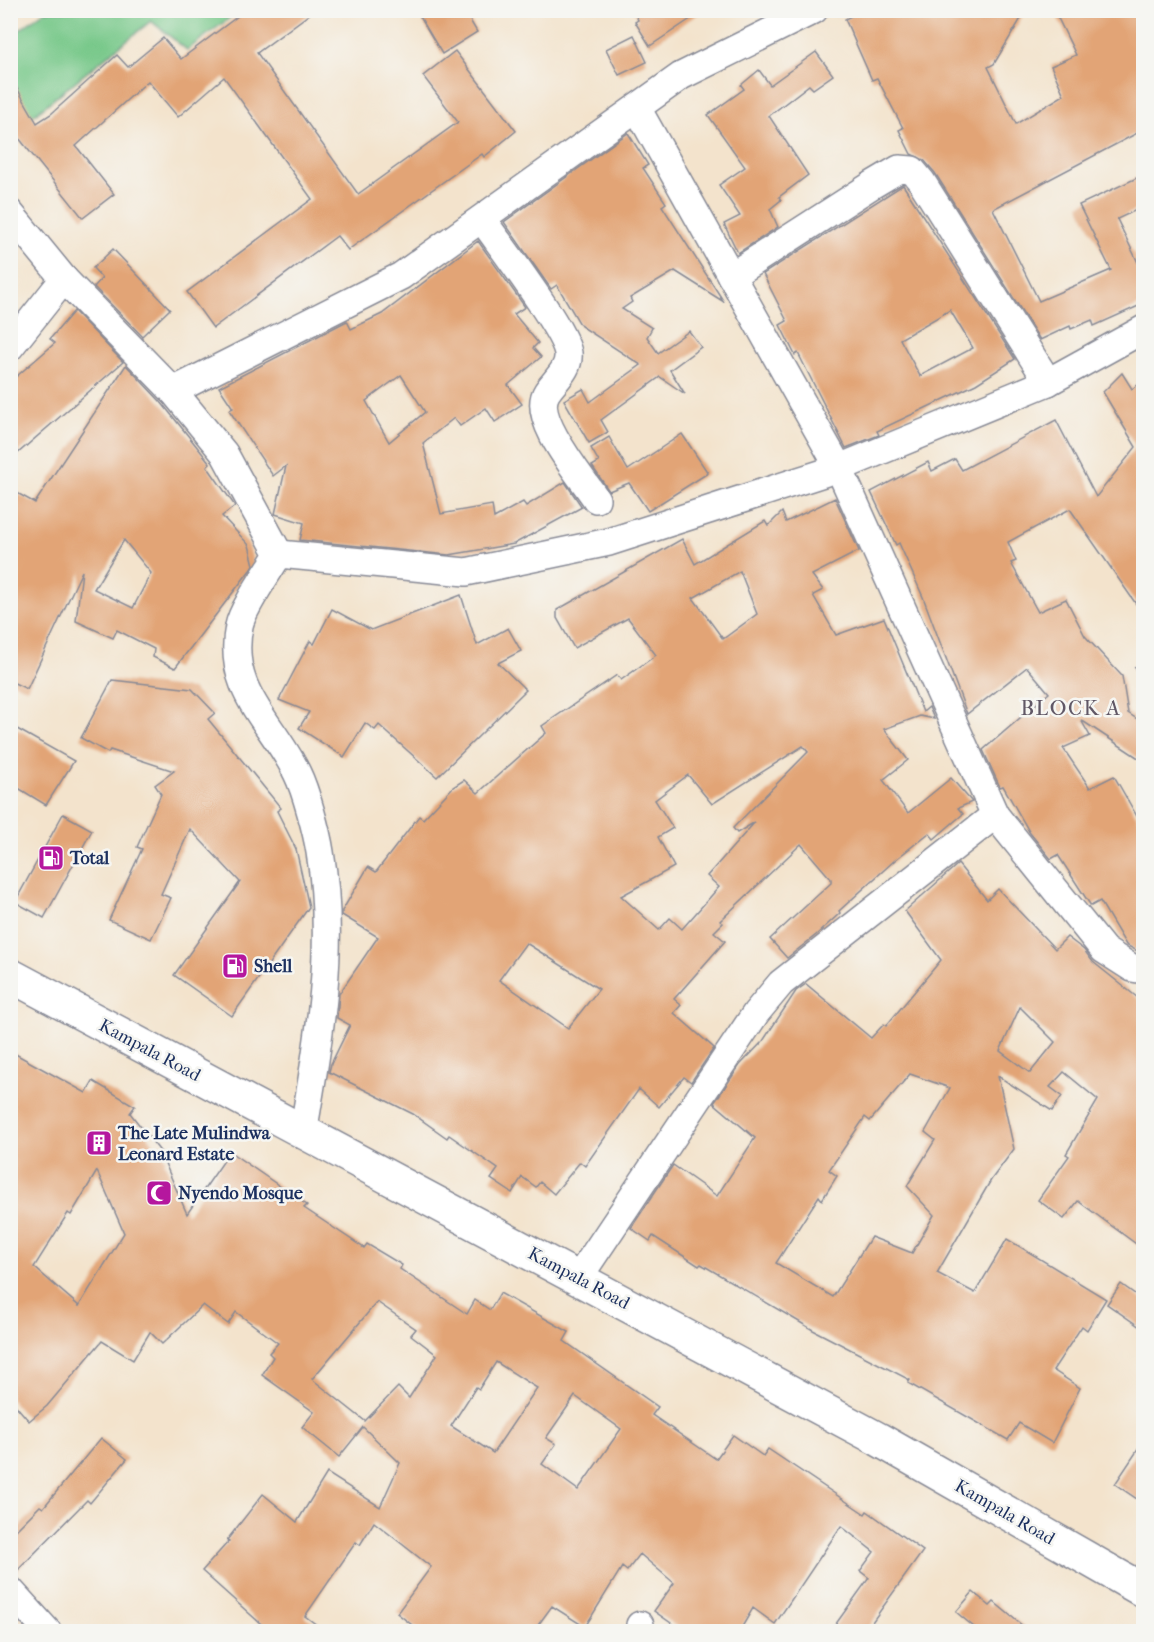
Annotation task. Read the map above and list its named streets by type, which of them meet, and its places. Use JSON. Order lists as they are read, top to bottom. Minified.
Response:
{"streets":{"main road":["Kampala Road"]},"districts":["BLOCK A"],"places":{"fuel station":["Total","Shell"],"building":["The Late Mulindwa Leonard Estate"],"mosque":["Nyendo Mosque"]}}
